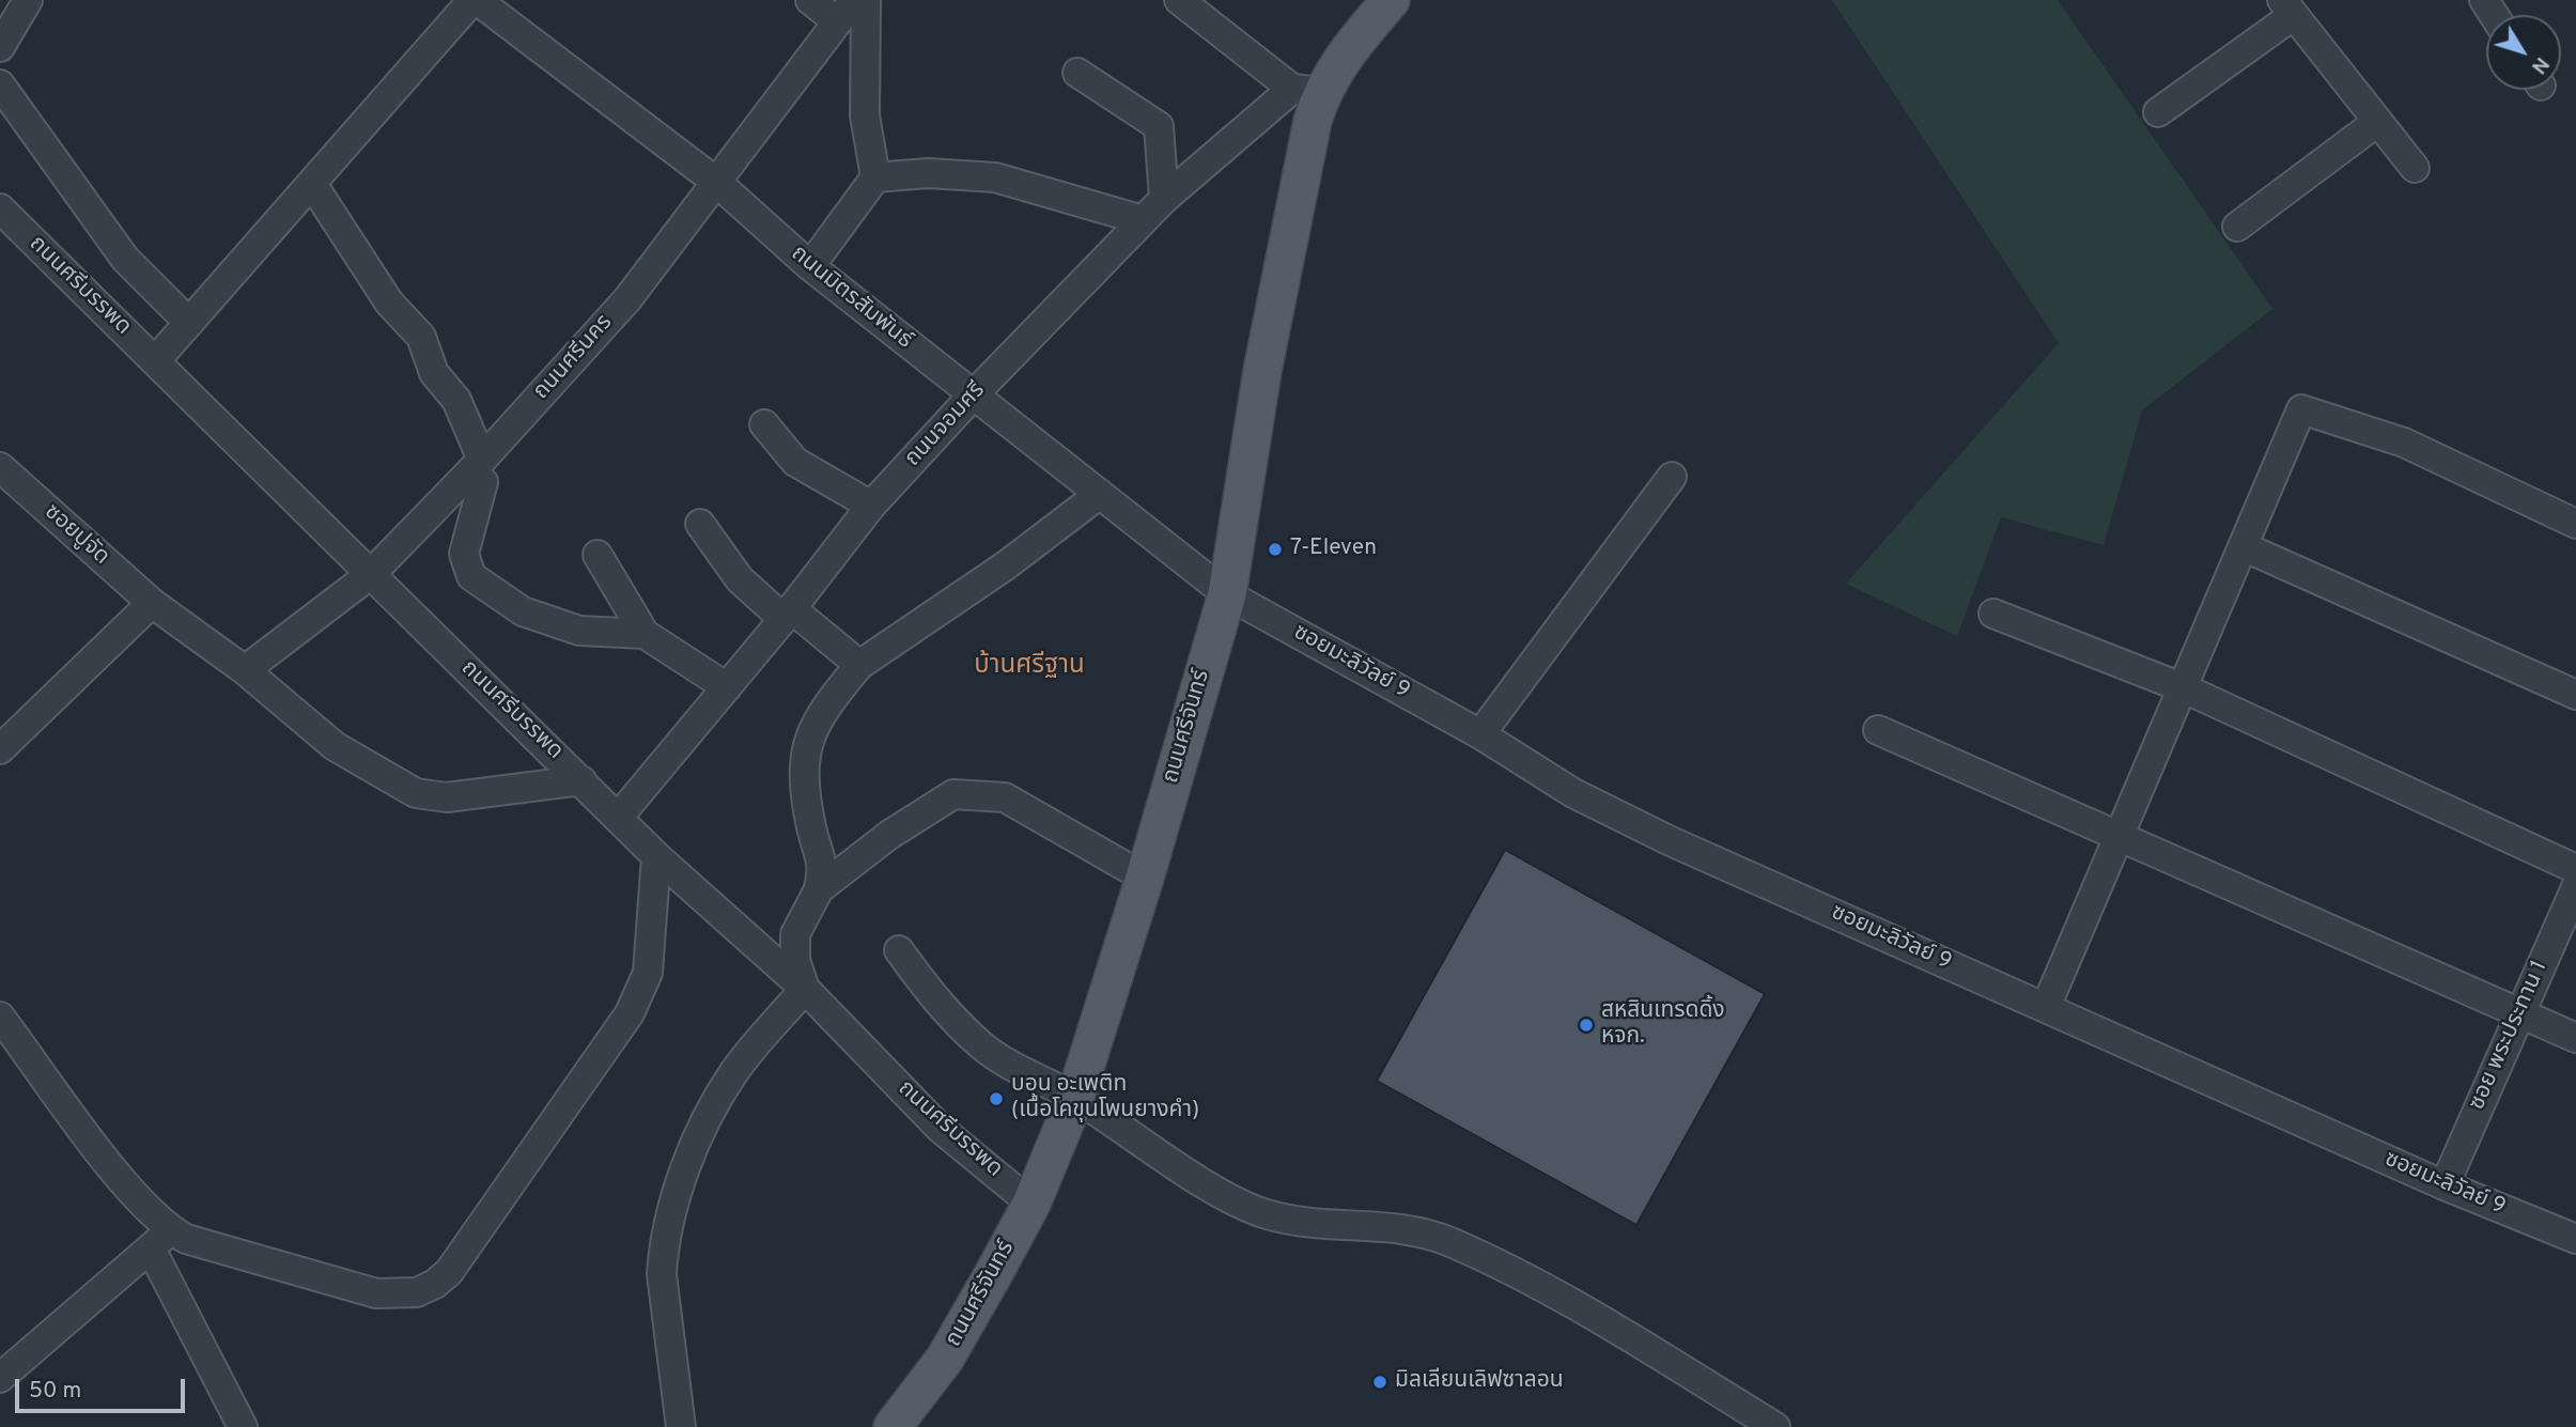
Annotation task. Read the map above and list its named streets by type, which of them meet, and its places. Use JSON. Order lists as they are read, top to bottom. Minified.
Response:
{"streets":{"main road":["ถนนศรีจันทร์"],"street":["ถนนศรีบรรพด","ถนนมิตรสัมพันธ์","ถนนศรีนคร","ถนนจอมศรี","ซอยปูจัด","ซอยมะลิวัลย์ 9","ซอย พระประทาน 1"]},"crossings":[["ถนนศรีบรรพด","ถนนศรีนคร"],["ถนนศรีบรรพด","ถนนจอมศรี"],["ถนนศรีบรรพด","ซอยปูจัด"],["ถนนศรีบรรพด","ถนนศรีจันทร์"],["ถนนมิตรสัมพันธ์","ถนนศรีนคร"],["ถนนมิตรสัมพันธ์","ถนนจอมศรี"],["ถนนมิตรสัมพันธ์","ซอยมะลิวัลย์ 9"],["ถนนมิตรสัมพันธ์","ถนนศรีจันทร์"],["ถนนศรีนคร","ซอยปูจัด"],["ถนนจอมศรี","ถนนศรีจันทร์"],["ซอยมะลิวัลย์ 9","ถนนศรีจันทร์"],["ซอยมะลิวัลย์ 9","ซอย พระประทาน 1"]],"districts":["บ้านศรีฐาน"],"places":["7-Eleven","สหสินเทรดดิ้ง หจก.","บอน อะเพติท (เนื้อโคขุนโพนยางคำ)","มิลเลียนเลิฟซาลอน"],"scale_bar":"50 m","north":"bottom right"}
